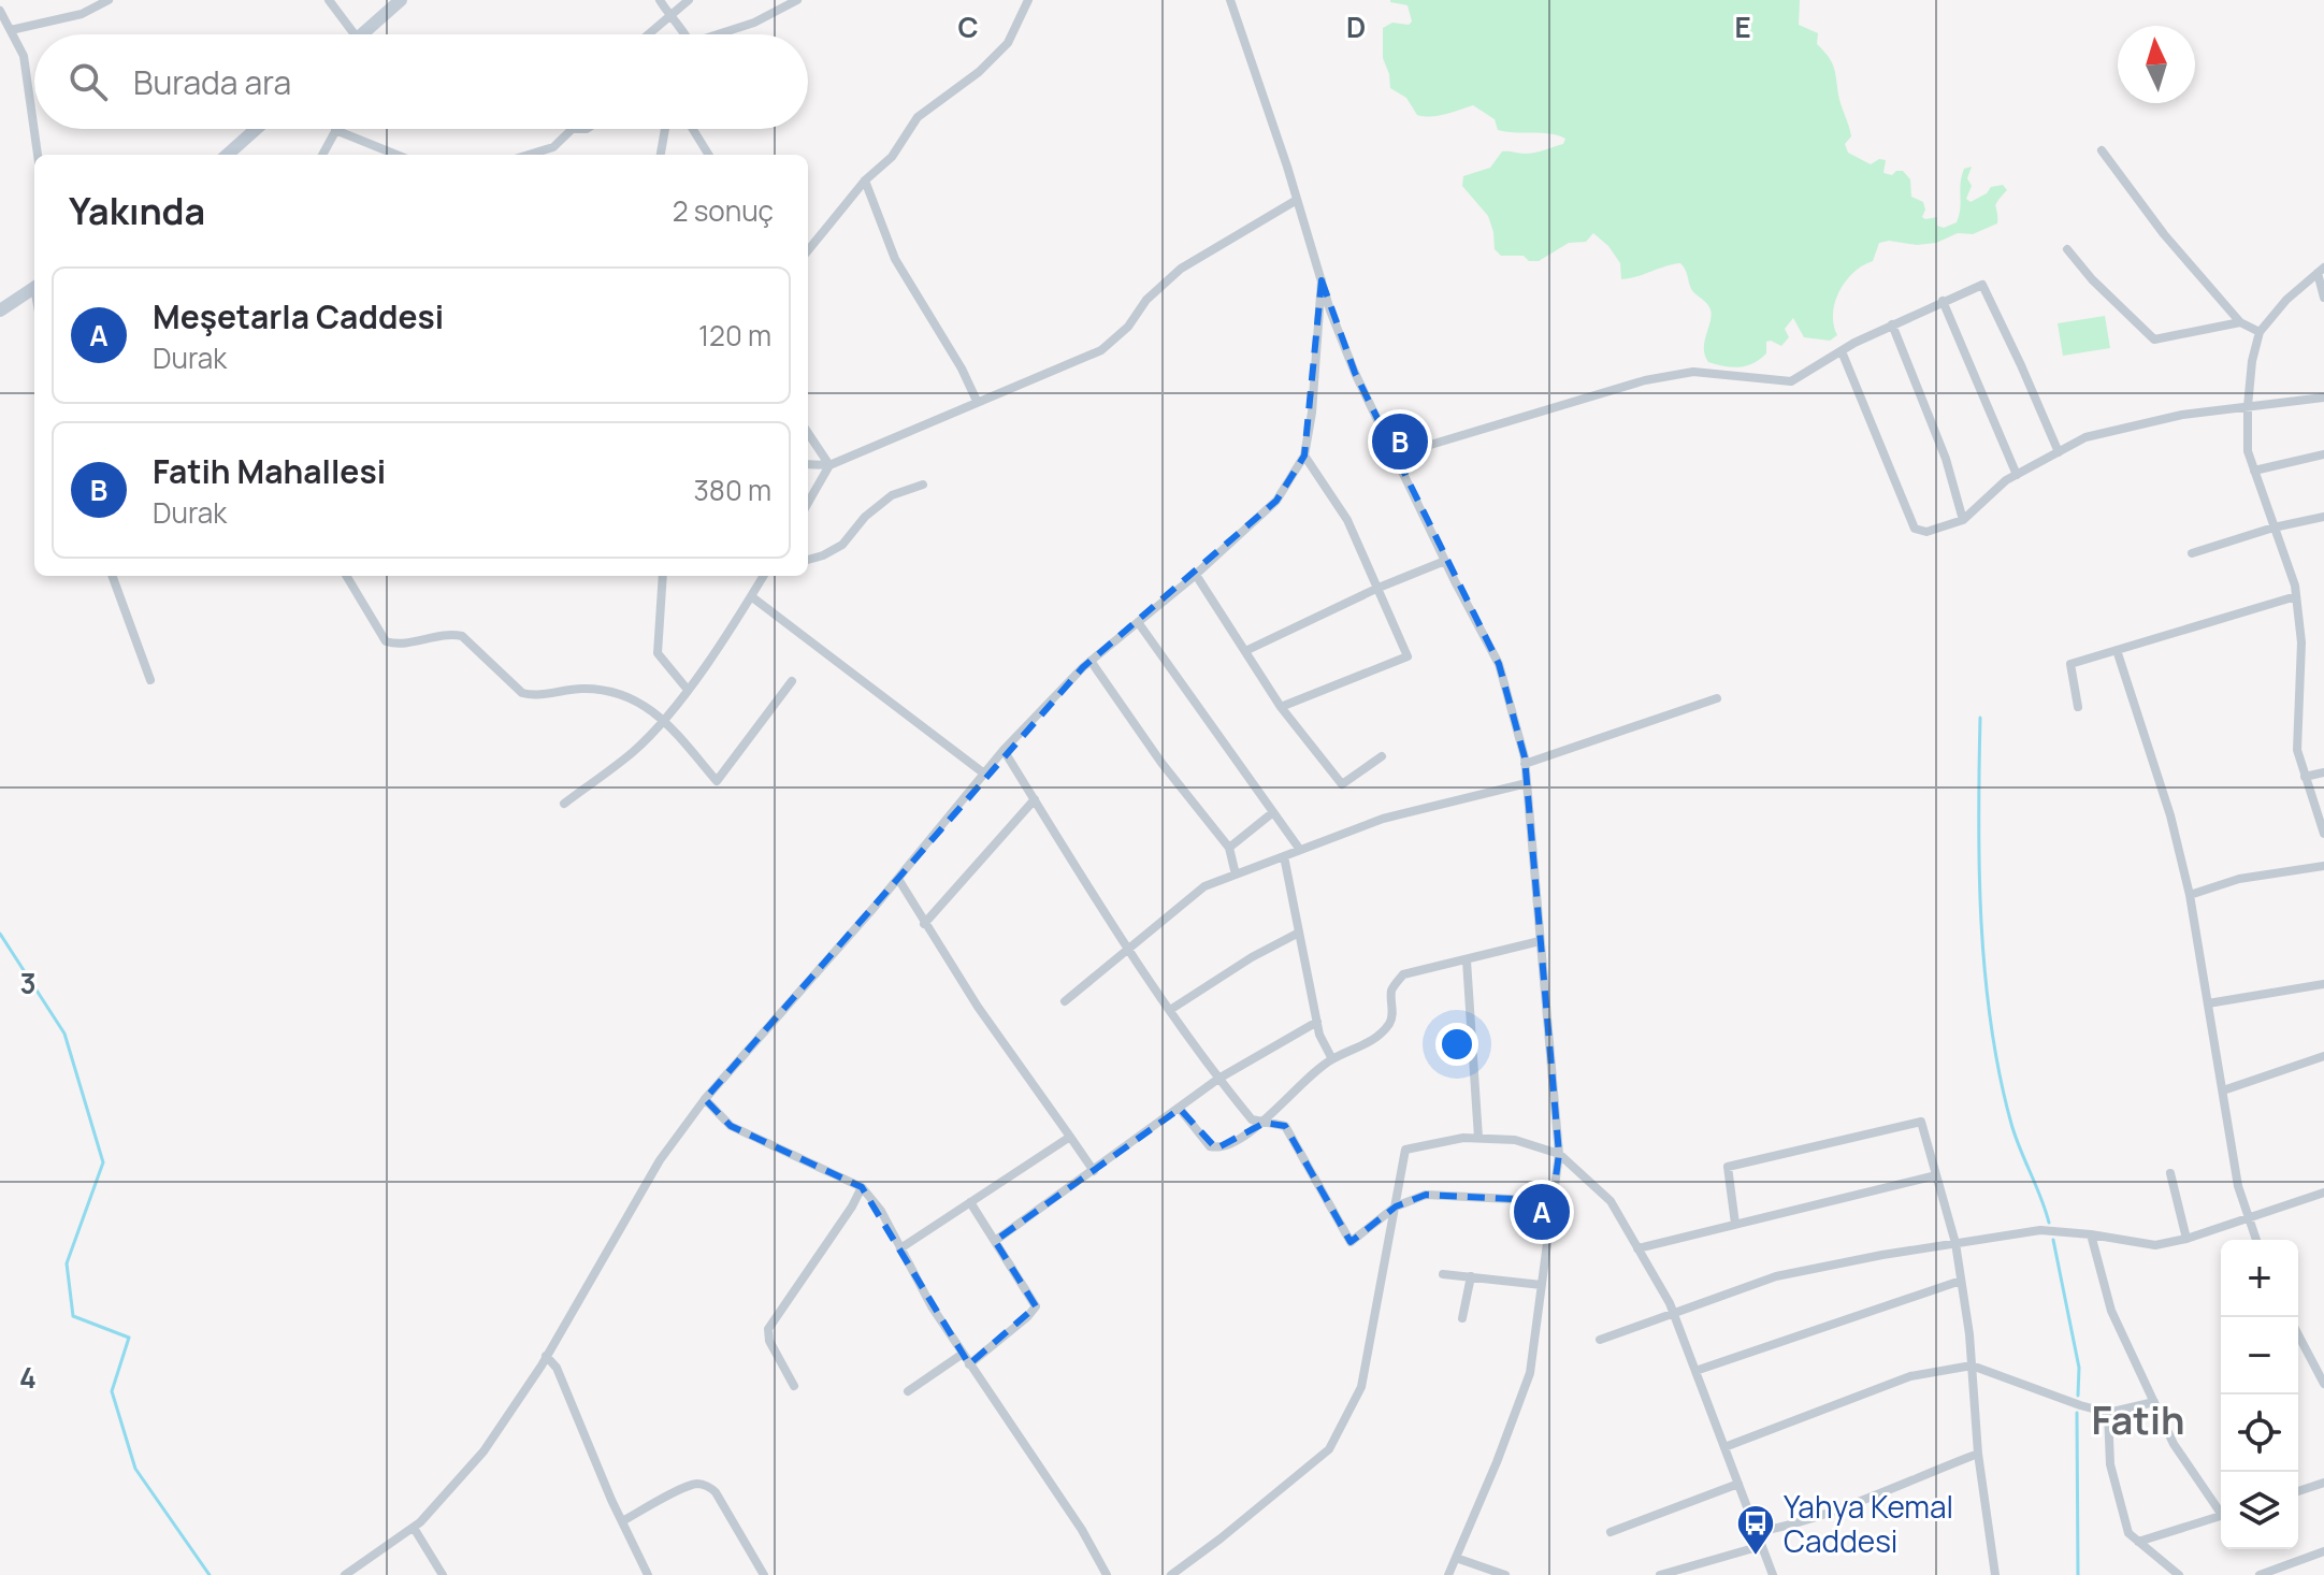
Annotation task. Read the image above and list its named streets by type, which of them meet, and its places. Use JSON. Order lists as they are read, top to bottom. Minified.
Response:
{"districts":["Fatih"],"places":{"bus stop":["Yahya Kemal Caddesi"]},"north":"top","page":{"search":"Burada ara","heading":["Yakında","2 sonuç"],"list":[{"mark":"A","name":"Meşetarla Caddesi","note":"Durak","value":"120 m"},{"mark":"B","name":"Fatih Mahallesi","note":"Durak","value":"380 m"}],"pins":["B","A"],"map_buttons":["+","−"]},"grid":{"columns":["C","D","E"],"rows":["3","4"]}}
